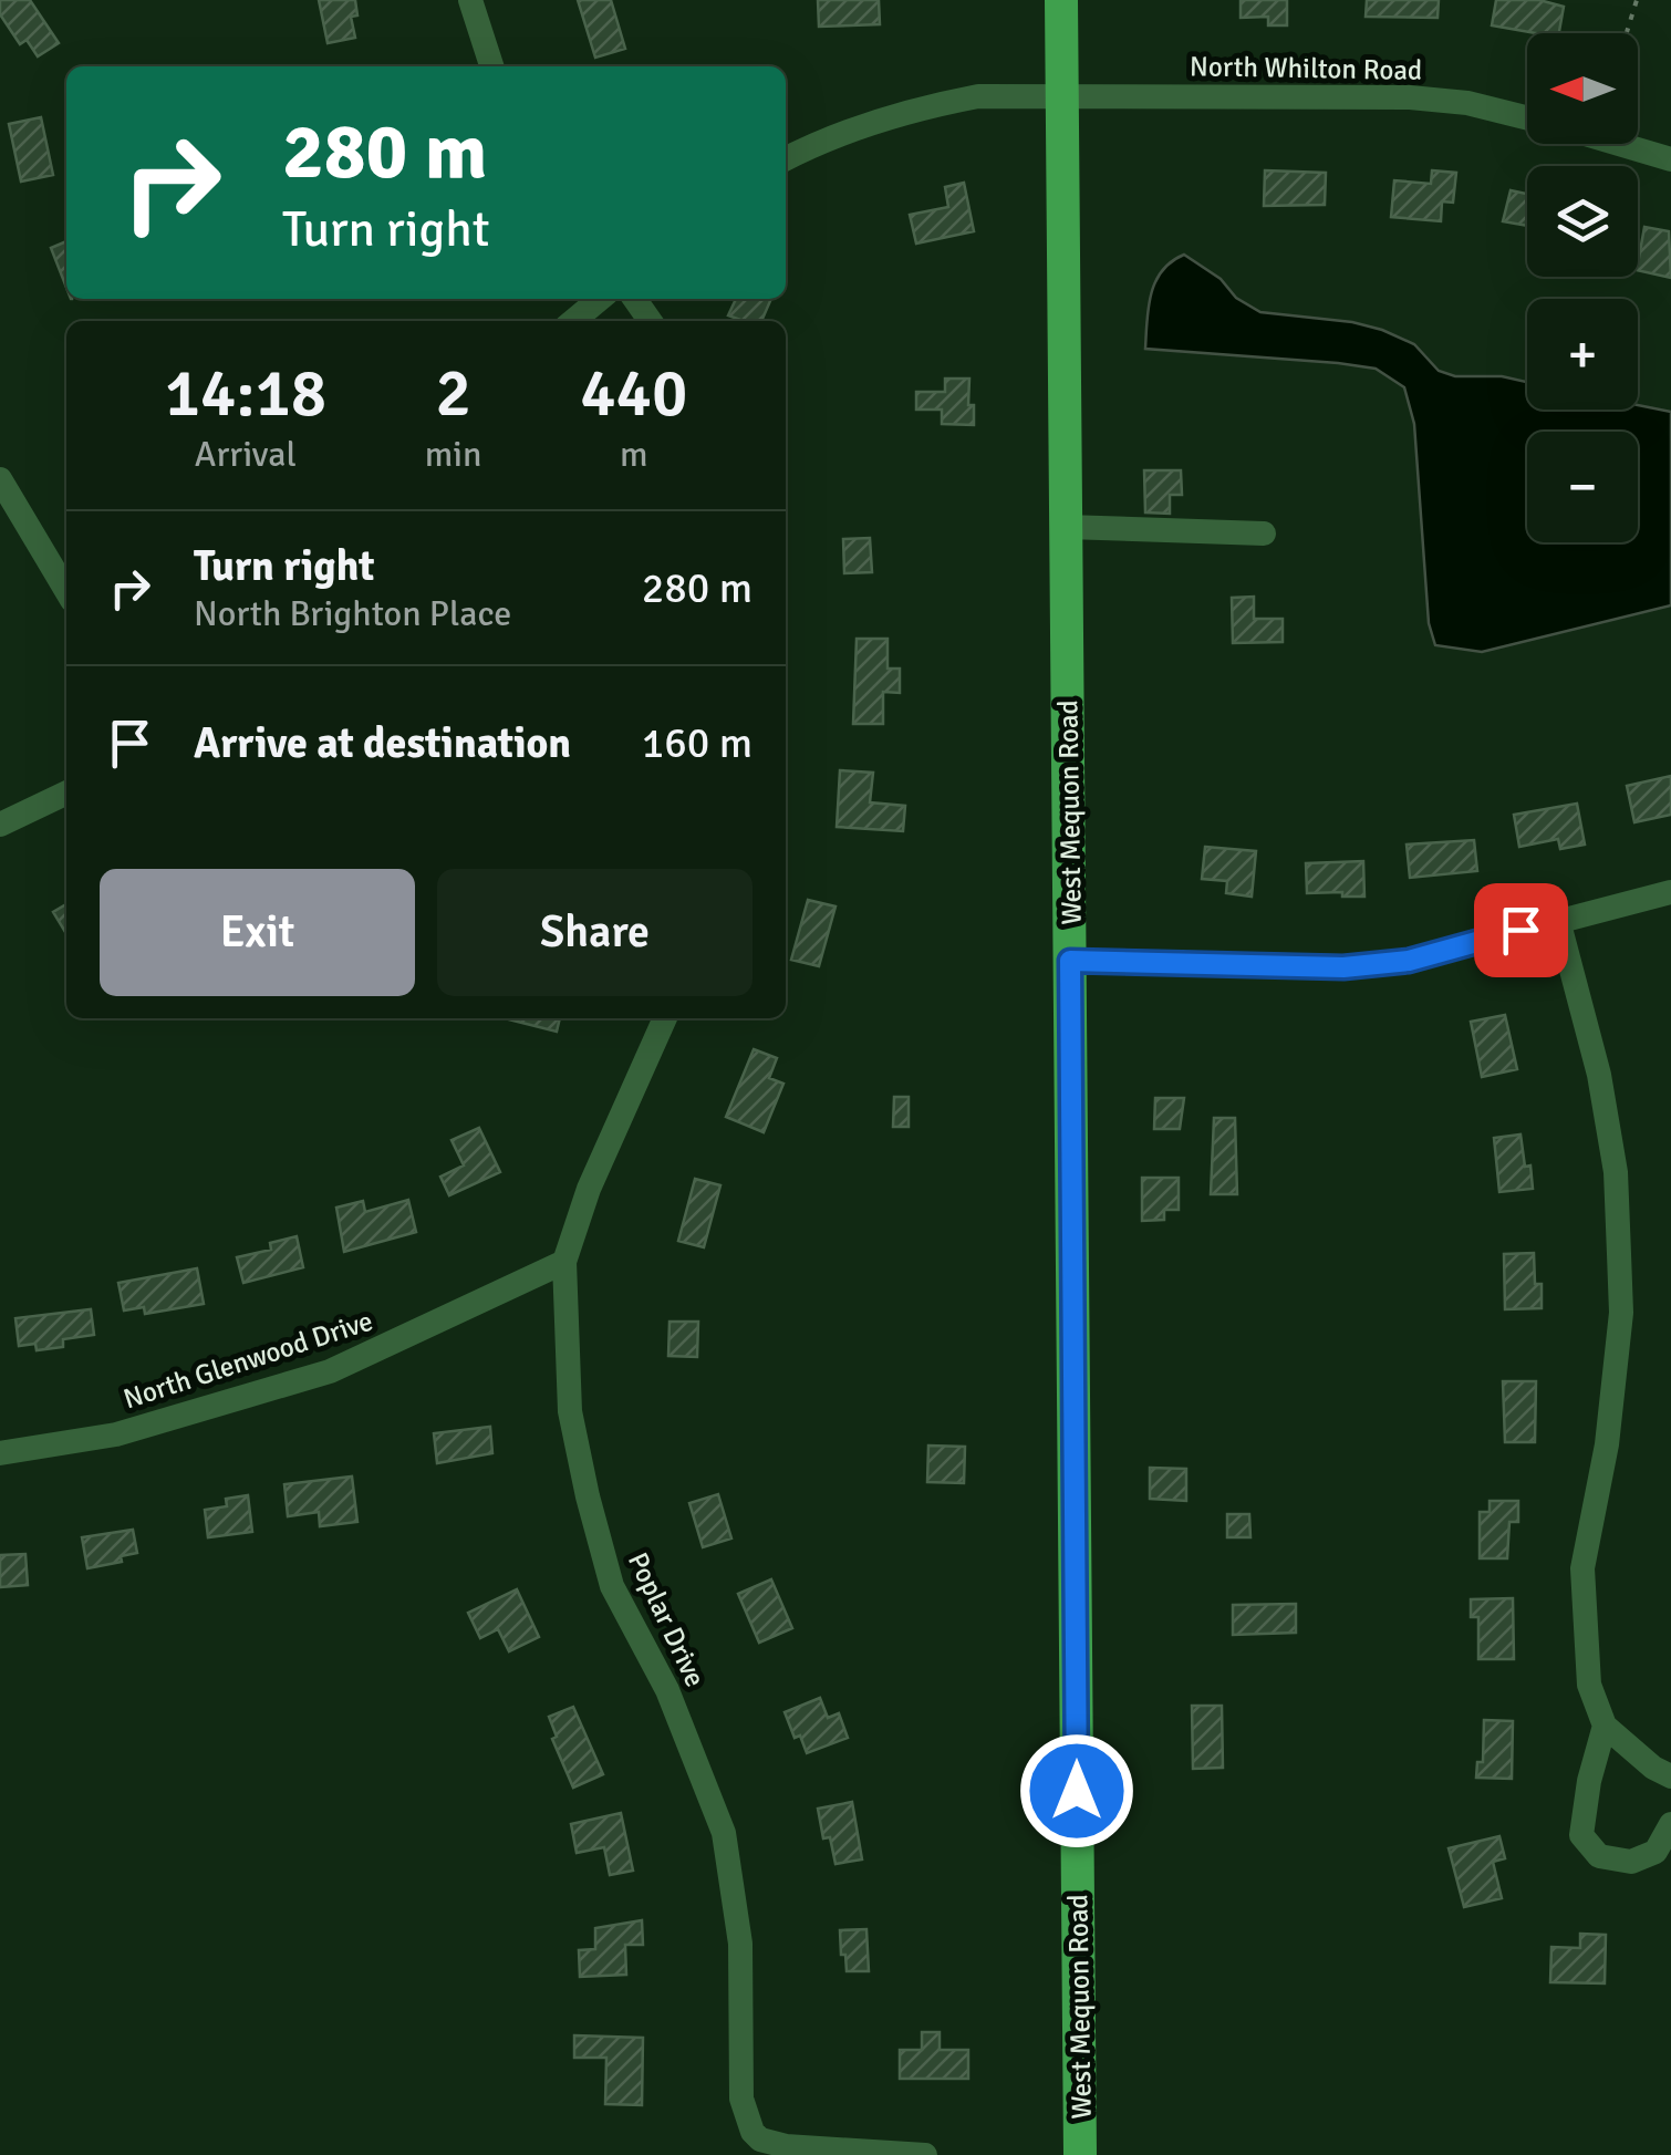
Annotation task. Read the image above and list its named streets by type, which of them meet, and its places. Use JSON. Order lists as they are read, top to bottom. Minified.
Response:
{"streets":{"main road":["West Mequon Road"],"street":["North Whilton Road","North Glenwood Drive","Poplar Drive"]},"crossings":[["North Whilton Road","West Mequon Road"],["North Glenwood Drive","Poplar Drive"]],"north":"left","page":{"map_buttons":["+","−"],"turn":["280 m","Turn right"],"eta":["14:18","Arrival","2","min","440","m"],"list":[{"name":"Turn right","note":"North Brighton Place","value":"280 m"},{"name":"Arrive at destination","value":"160 m"}],"buttons":["Exit","Share"]}}
